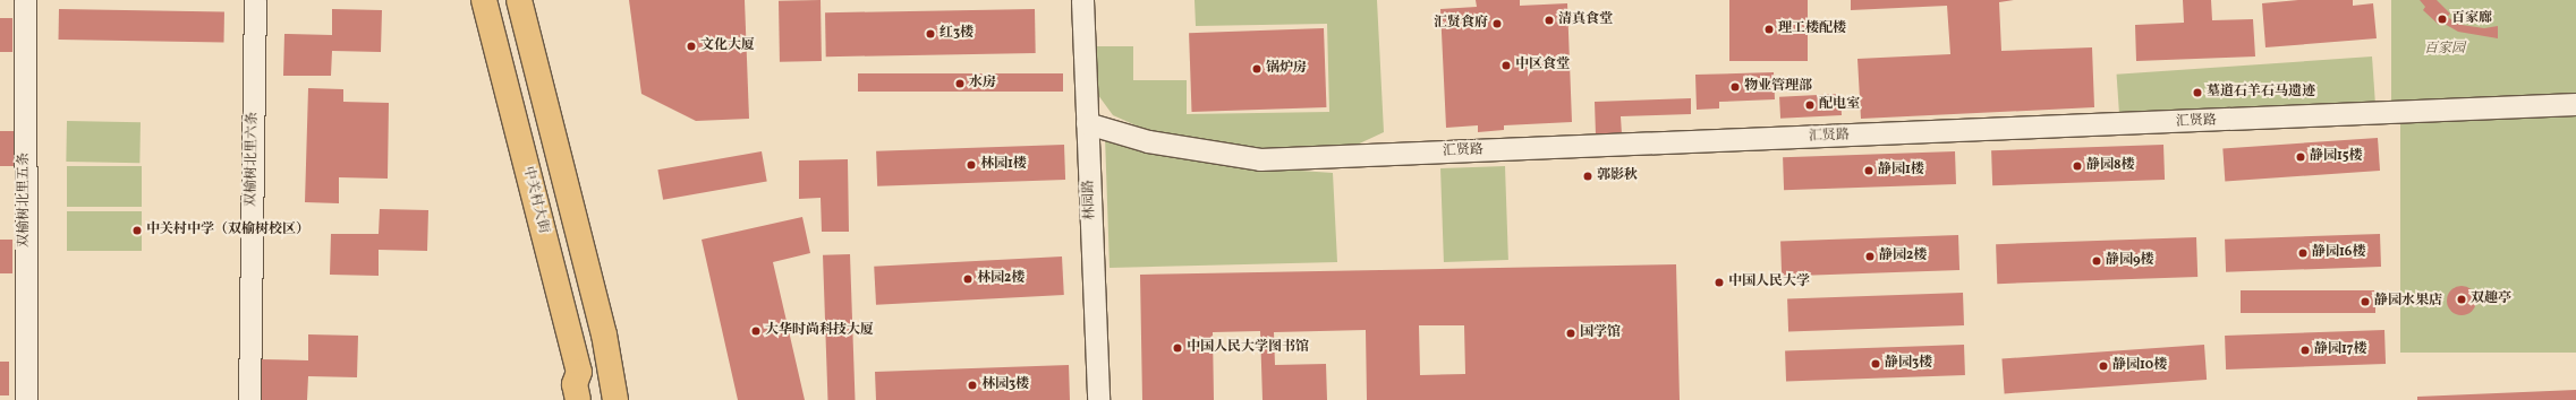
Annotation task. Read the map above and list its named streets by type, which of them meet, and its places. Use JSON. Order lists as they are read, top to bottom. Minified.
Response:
{"streets":{"main road":["中关村大街"],"street":["汇贤路","双榆树北里六条","双榆树北里五条","林园路"]},"crossings":[["汇贤路","林园路"]],"parks":["百家园"],"places":["百家廊","清真食堂","汇贤食府","理工楼配楼","红3楼","文化大厦","中区食堂","锅炉房","水房","物业管理部","墓道石羊石马遗迹","配电室","静园15楼","林园1楼","静园8楼","静园1楼","郭影秋","中关村中学（双榆树校区）","静园16楼","静园2楼","静园9楼","林园2楼","中国人民大学","双趣亭","静园水果店","大华时尚科技大厦","国学馆","中国人民大学图书馆","静园17楼","静园3楼","静园10楼","林园3楼"]}
